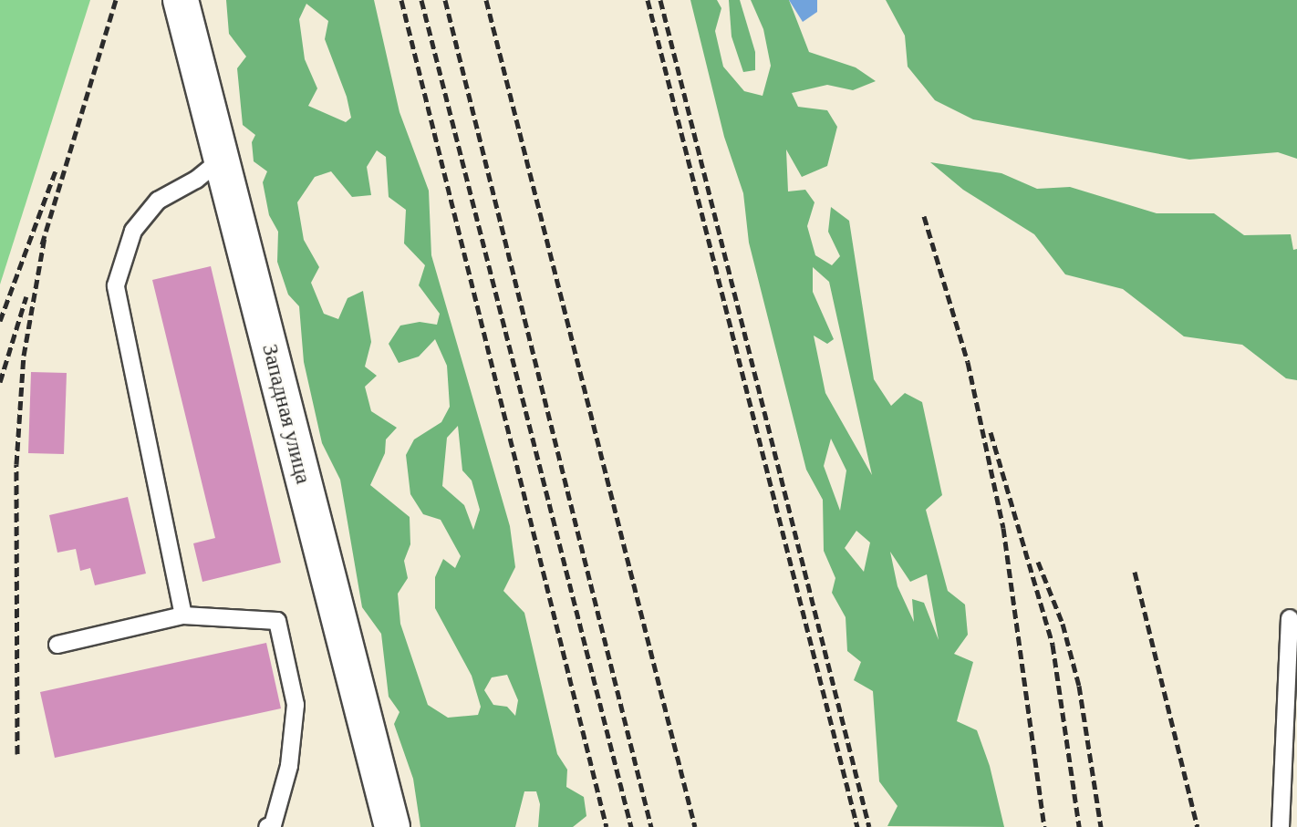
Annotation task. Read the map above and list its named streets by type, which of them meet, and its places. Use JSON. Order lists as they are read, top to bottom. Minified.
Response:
{"streets":{"street":["Западная улица"]}}
